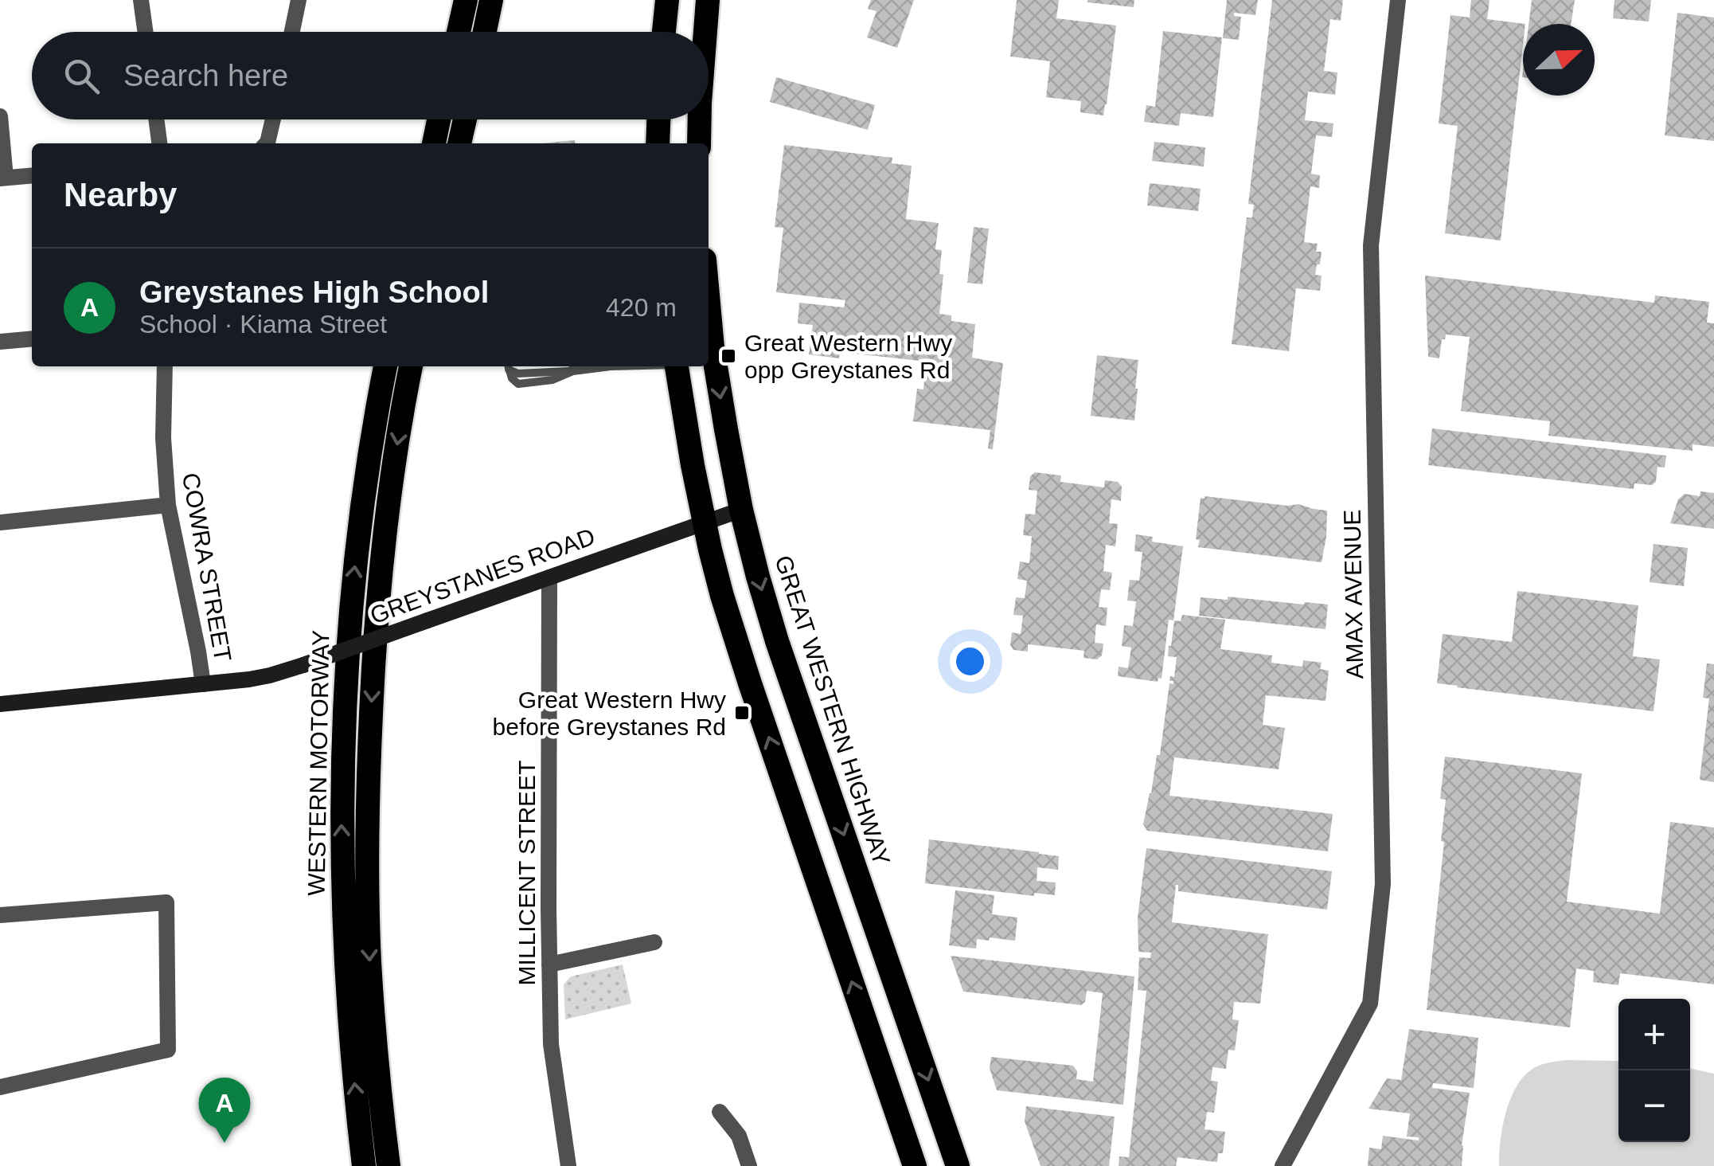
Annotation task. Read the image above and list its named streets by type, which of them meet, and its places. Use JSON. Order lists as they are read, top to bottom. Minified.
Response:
{"streets":{"highway":["GREAT WESTERN HIGHWAY","WESTERN MOTORWAY"],"main road":["GREYSTANES ROAD"],"street":["COWRA STREET","AMAX AVENUE","MILLICENT STREET"]},"crossings":[["COWRA STREET","GREYSTANES ROAD"],["GREYSTANES ROAD","GREAT WESTERN HIGHWAY"],["GREYSTANES ROAD","MILLICENT STREET"]],"places":{"transit":["Great Western Hwy opp Greystanes Rd","Great Western Hwy before Greystanes Rd"]},"north":"right","page":{"search":"Search here","heading":"Nearby","list":[{"mark":"A","name":"Greystanes High School","note":"School · Kiama Street","value":"420 m"}],"map_buttons":["+","−"],"pins":"A"}}
